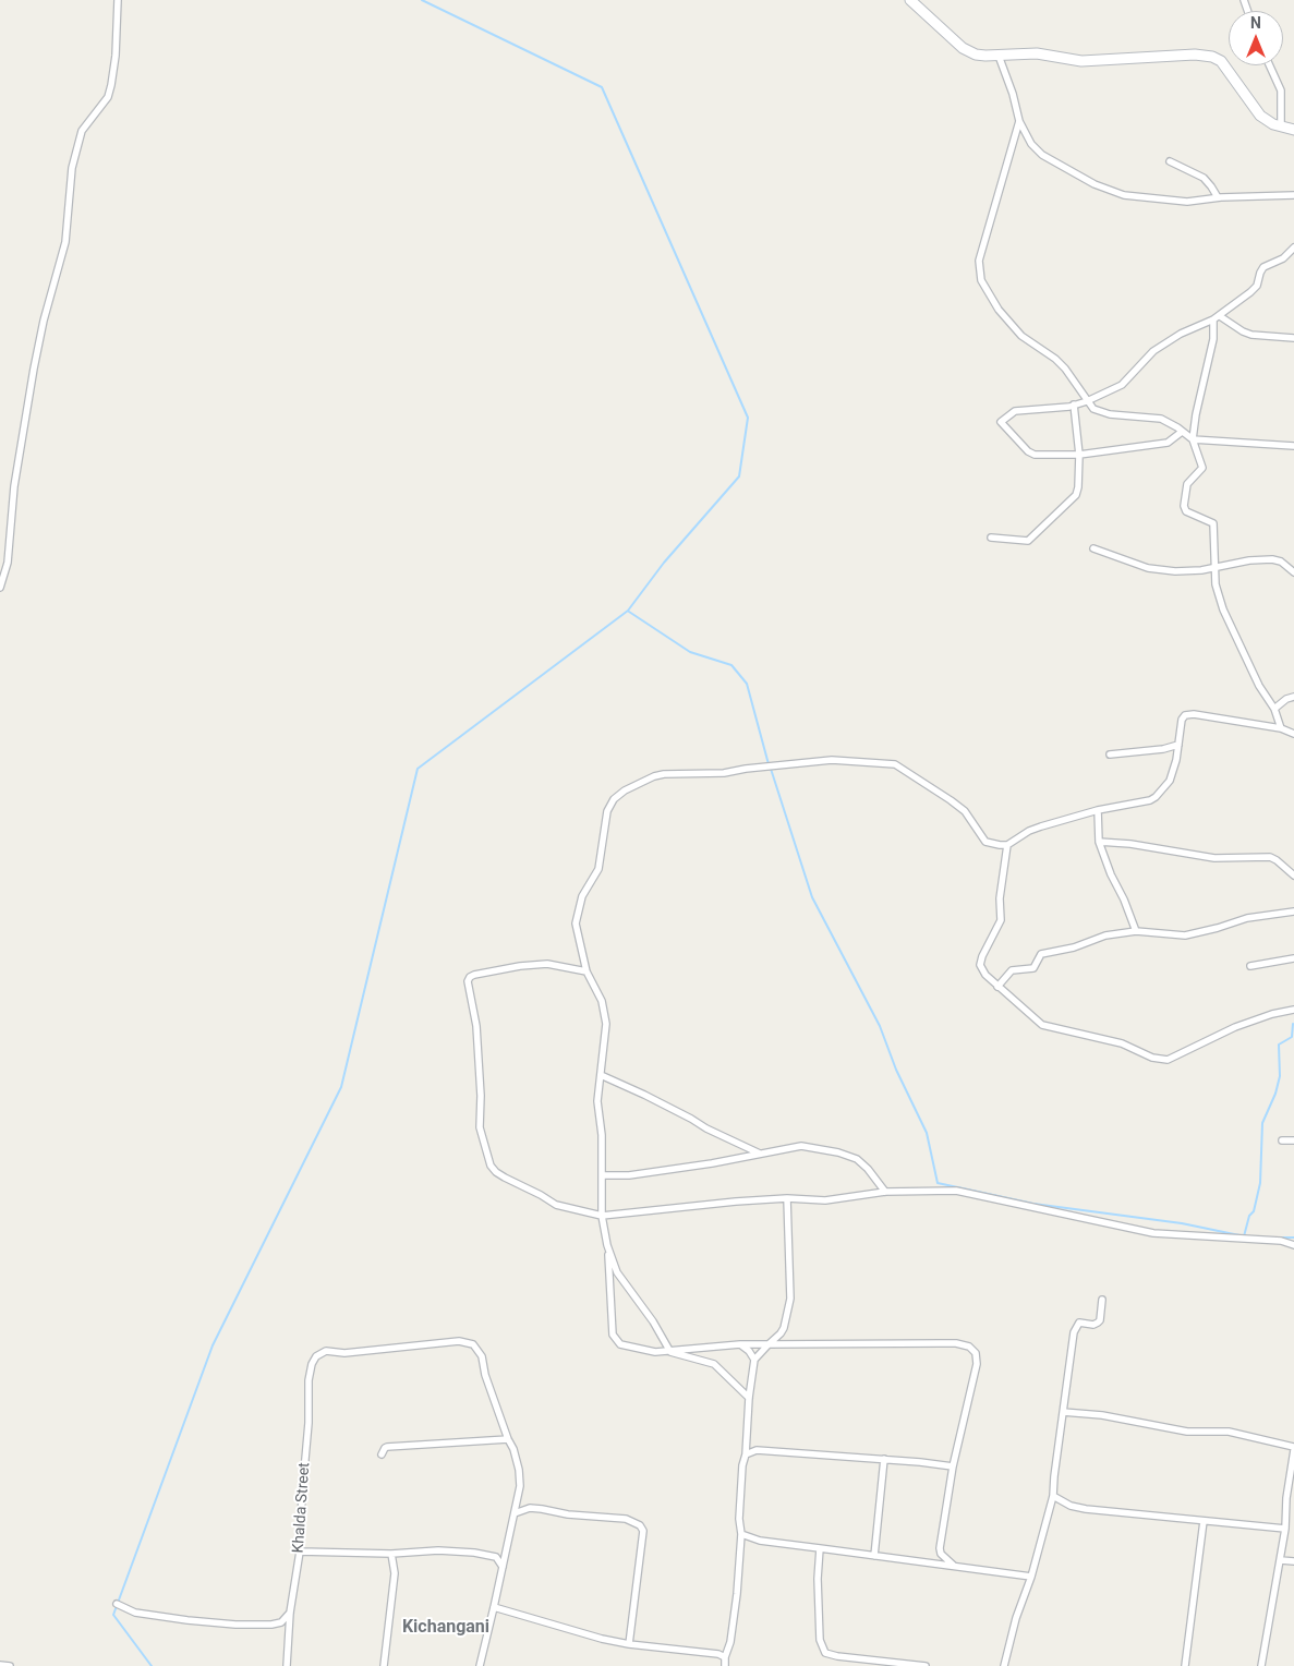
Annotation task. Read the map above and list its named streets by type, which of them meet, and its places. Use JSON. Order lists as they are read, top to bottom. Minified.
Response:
{"streets":{"street":["Khalda Street"]},"districts":["Kichangani"],"north":"top"}
